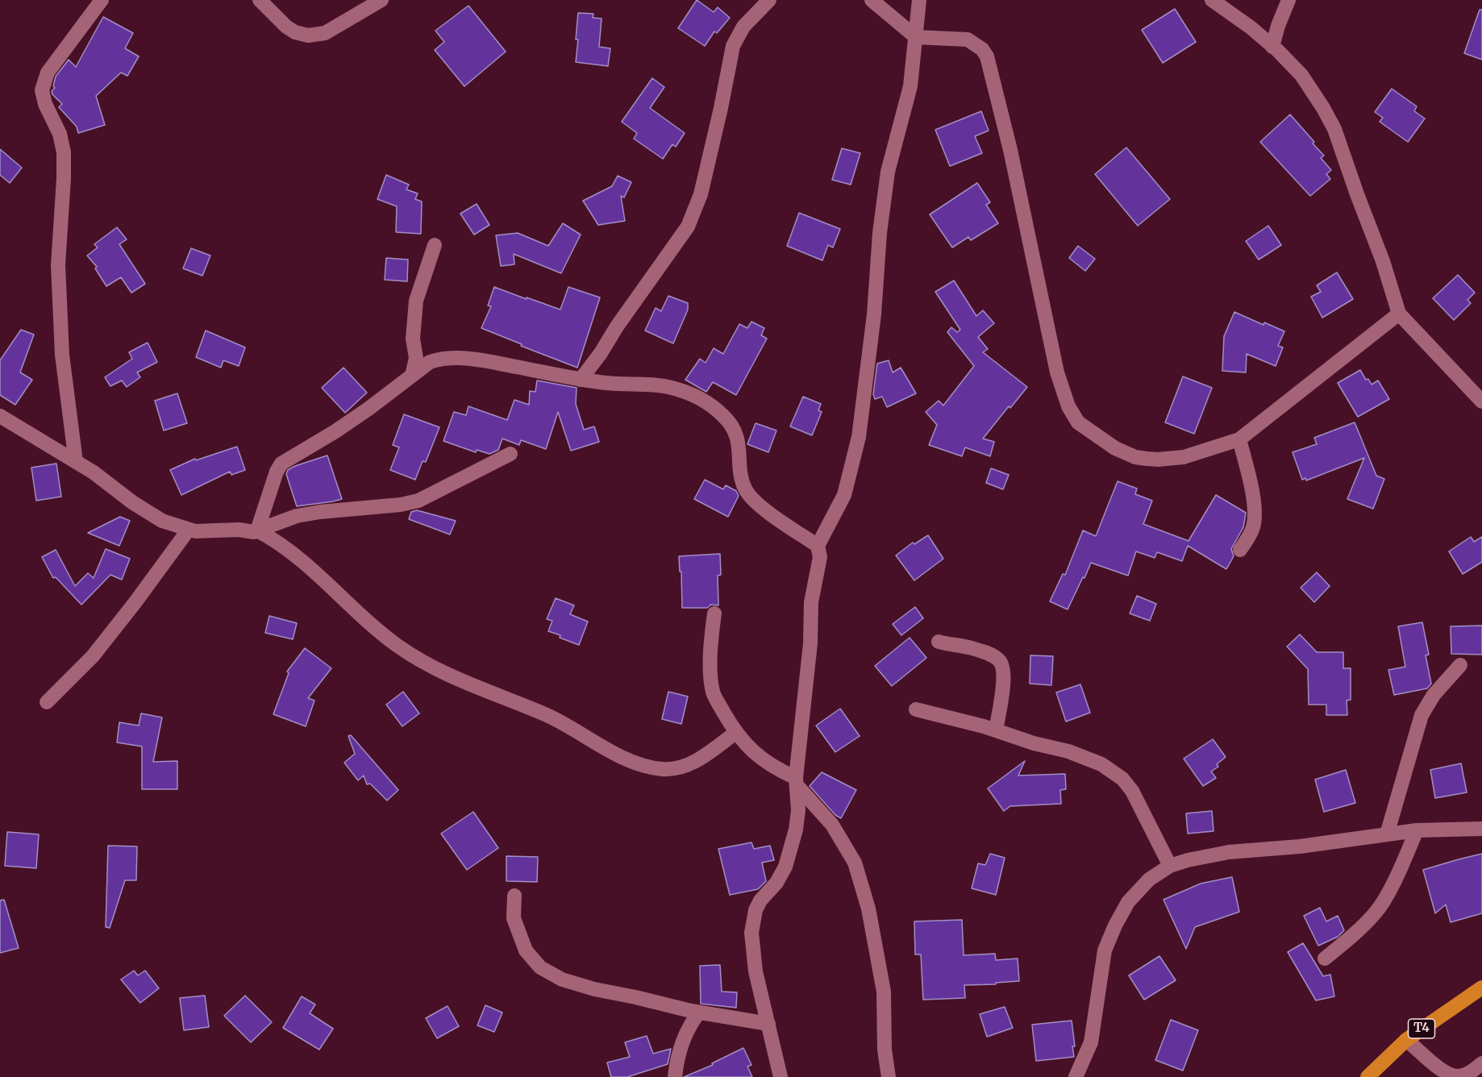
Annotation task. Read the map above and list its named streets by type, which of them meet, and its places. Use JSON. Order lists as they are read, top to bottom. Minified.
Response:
{"streets":{"highway":["T4"]}}
